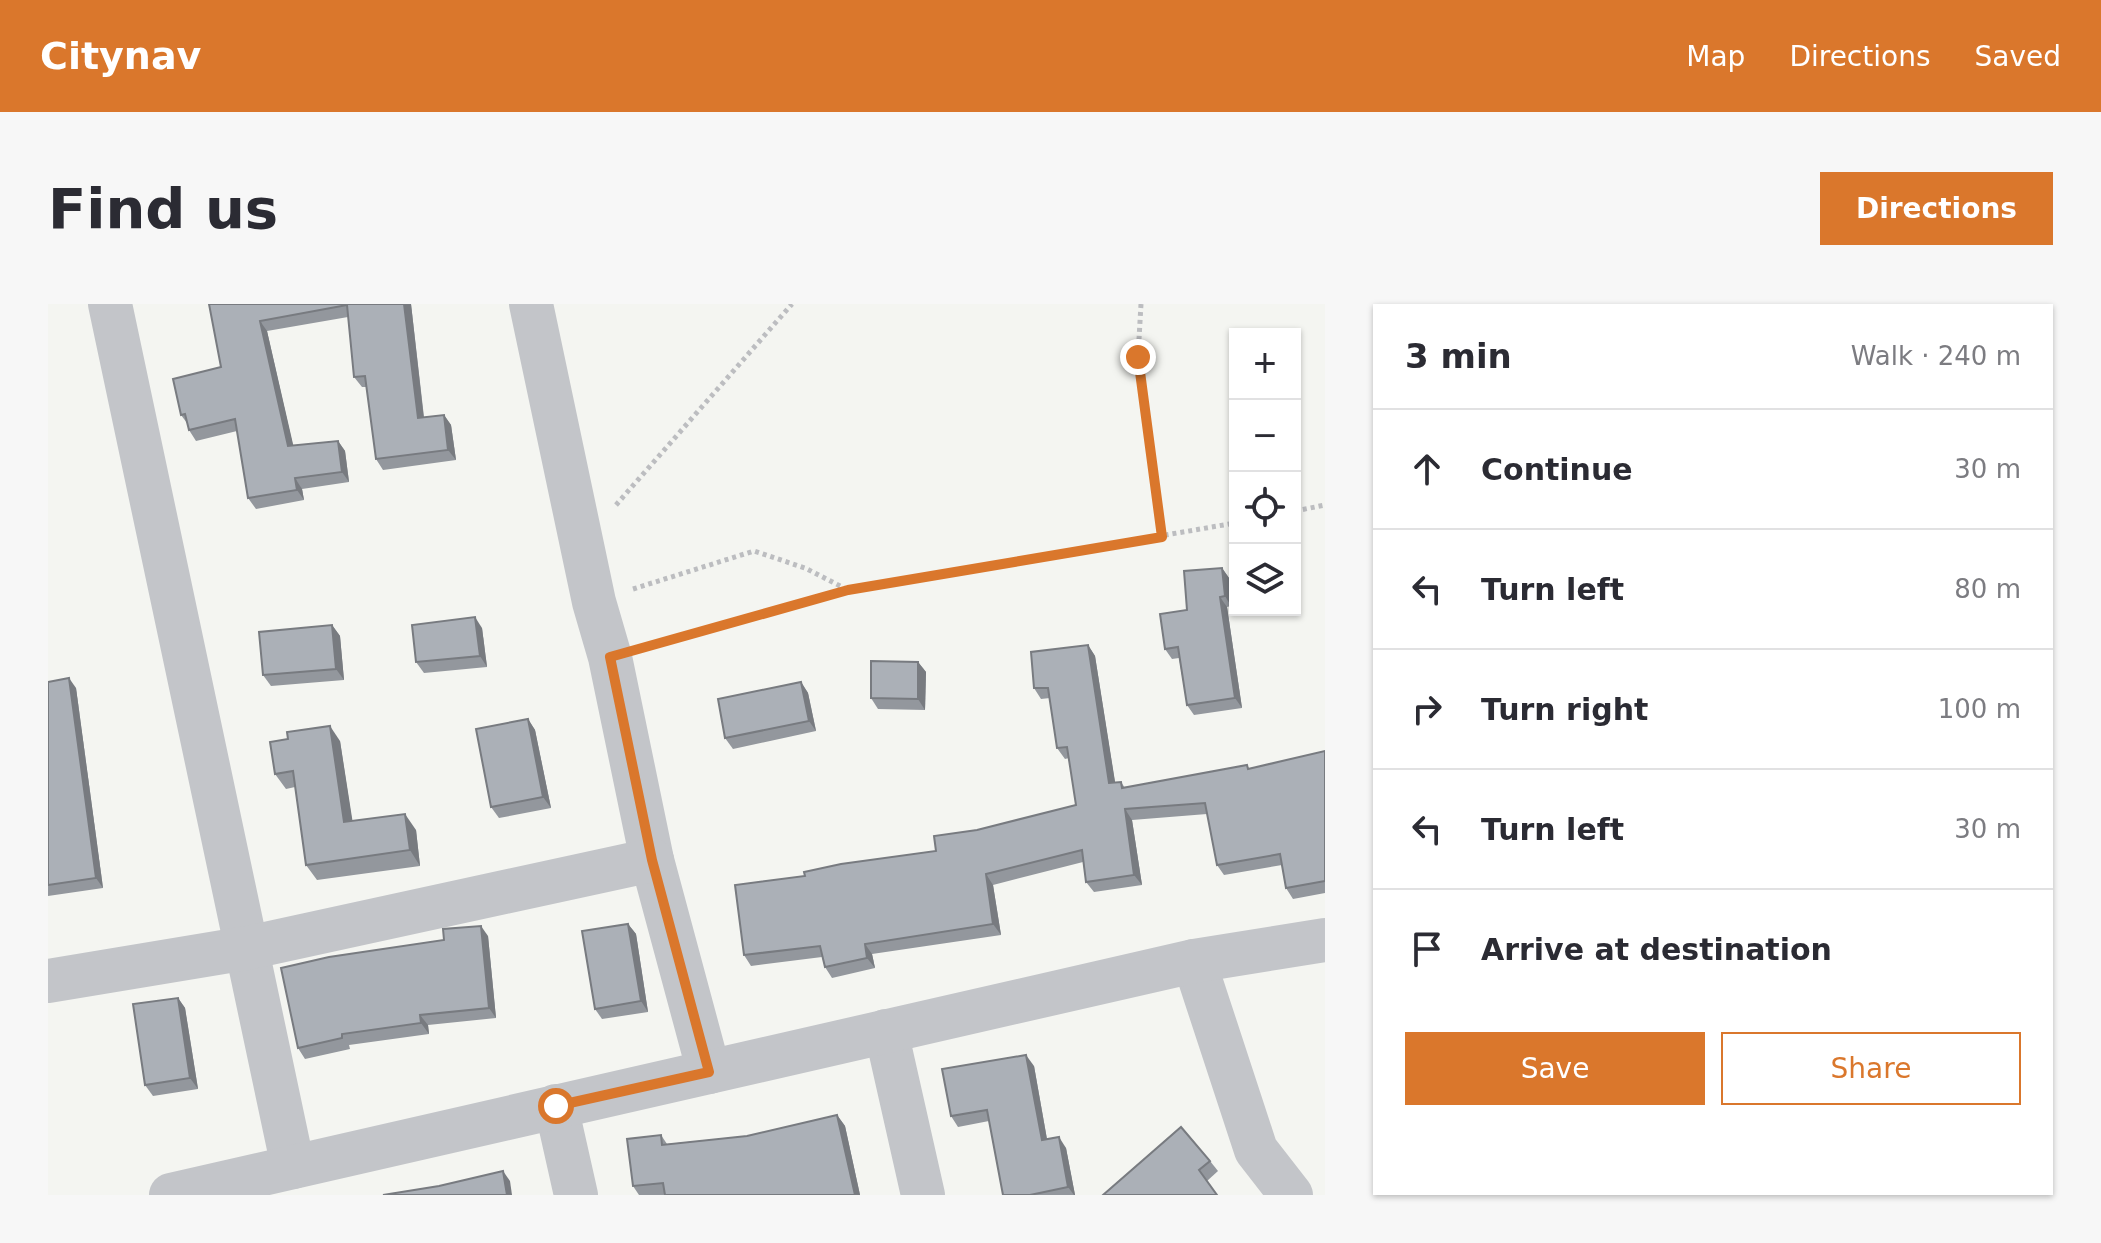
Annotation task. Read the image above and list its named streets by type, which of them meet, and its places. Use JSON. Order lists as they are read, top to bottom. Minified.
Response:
{"page":{"header":"Citynav","nav":["Map","Directions","Saved"],"buttons":["Directions",["Save","Share"]],"title":"Find us","heading":["3 min","Walk · 240 m"],"map_buttons":["+","−"],"list":[["Continue","30 m"],["Turn left","80 m"],["Turn right","100 m"],["Turn left","30 m"],"Arrive at destination"]}}
